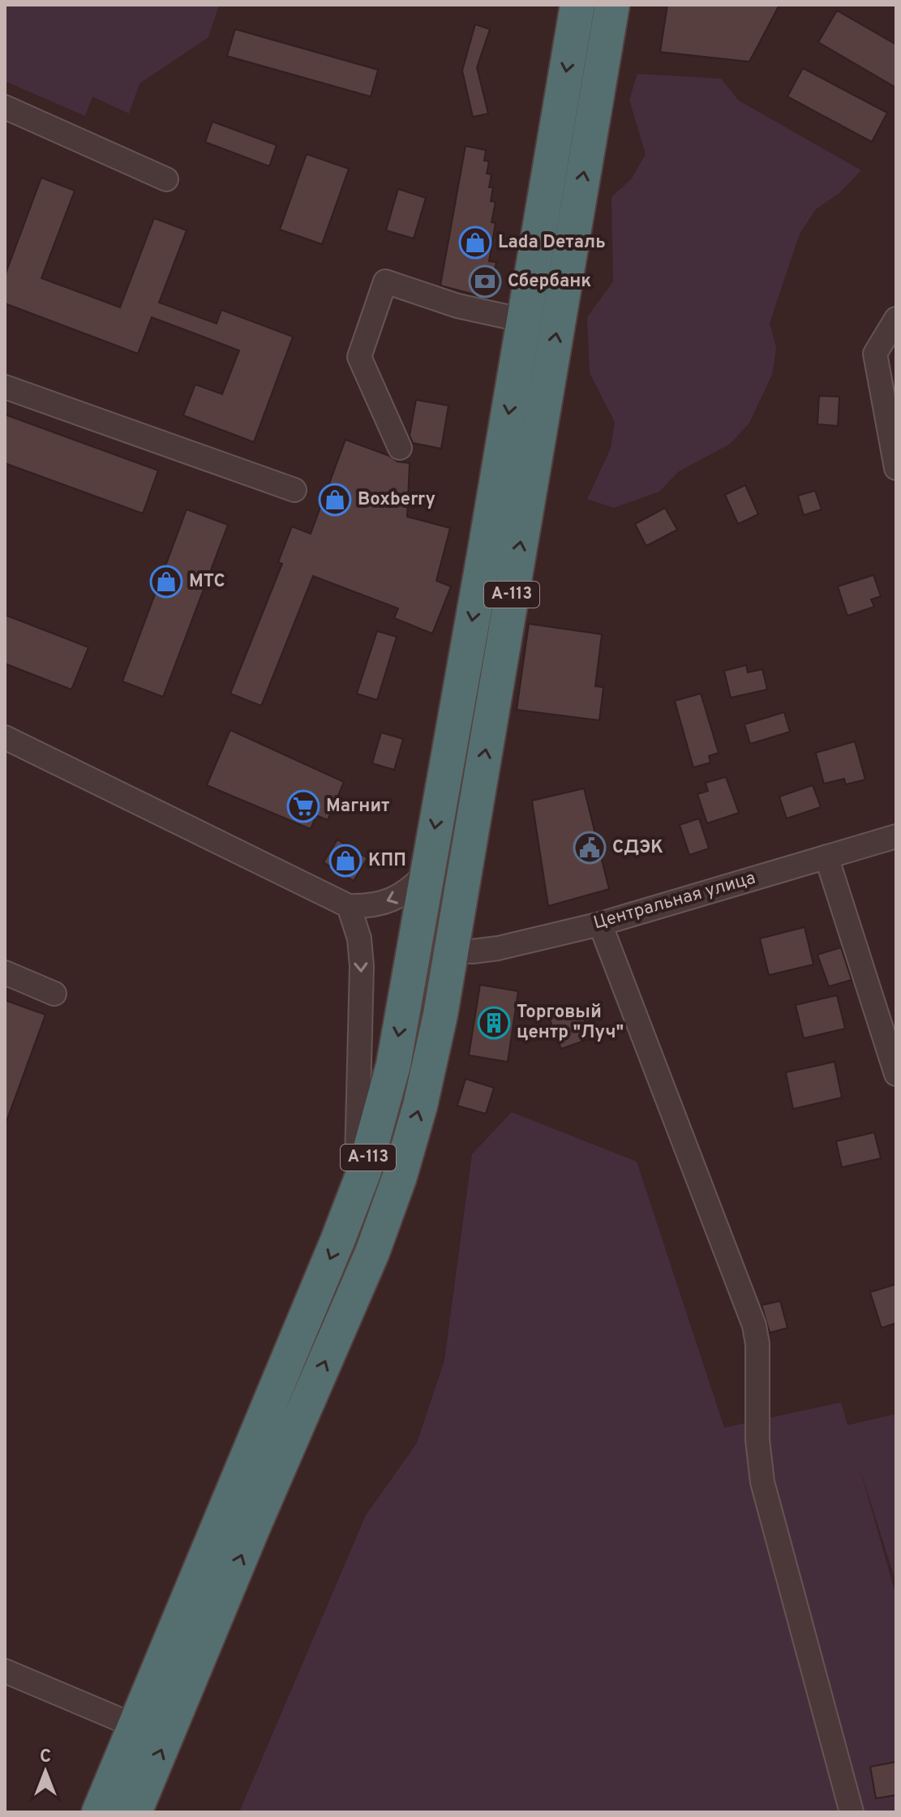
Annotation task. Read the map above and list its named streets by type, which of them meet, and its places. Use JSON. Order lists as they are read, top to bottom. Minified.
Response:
{"streets":{"highway":["А-113"],"street":["Центральная улица"]},"crossings":[["А-113","Центральная улица"]],"places":{"shop":["Lada Dеталь","Boxberry","МТС","КПП"],"bank":["Сбербанк"],"supermarket":["Магнит"],"public building":["СДЭК"],"building":["Торговый центр \"Луч\""]},"north":"top"}
